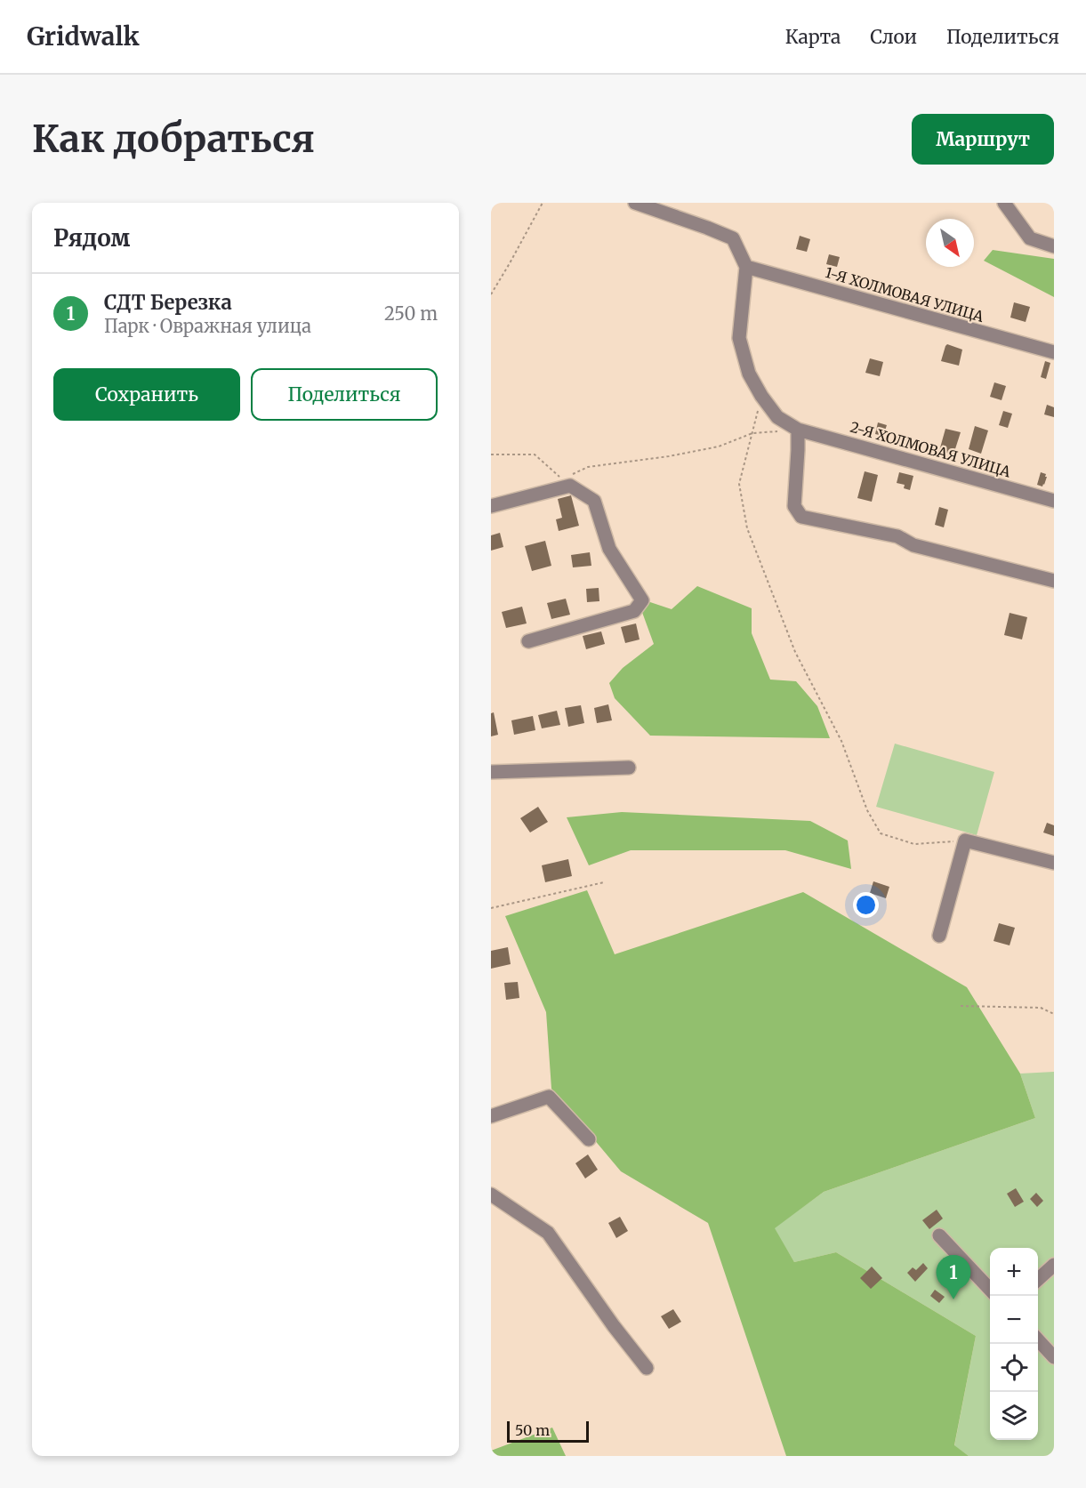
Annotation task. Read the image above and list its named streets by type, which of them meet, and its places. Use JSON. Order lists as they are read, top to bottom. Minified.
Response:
{"streets":{"street":["1-Я ХОЛМОВАЯ УЛИЦА","2-Я ХОЛМОВАЯ УЛИЦА"]},"crossings":[["1-Я ХОЛМОВАЯ УЛИЦА","2-Я ХОЛМОВАЯ УЛИЦА"]],"scale_bar":"50 m","north":"bottom right","page":{"header":"Gridwalk","nav":["Карта","Слои","Поделиться"],"buttons":["Маршрут",["Сохранить","Поделиться"]],"title":"Как добраться","heading":"Рядом","list":[{"mark":"1","name":"СДТ Березка","note":"Парк · Овражная улица","value":"250 m"}],"map_buttons":["+","−"],"pins":"1","scale":"50 m"}}
